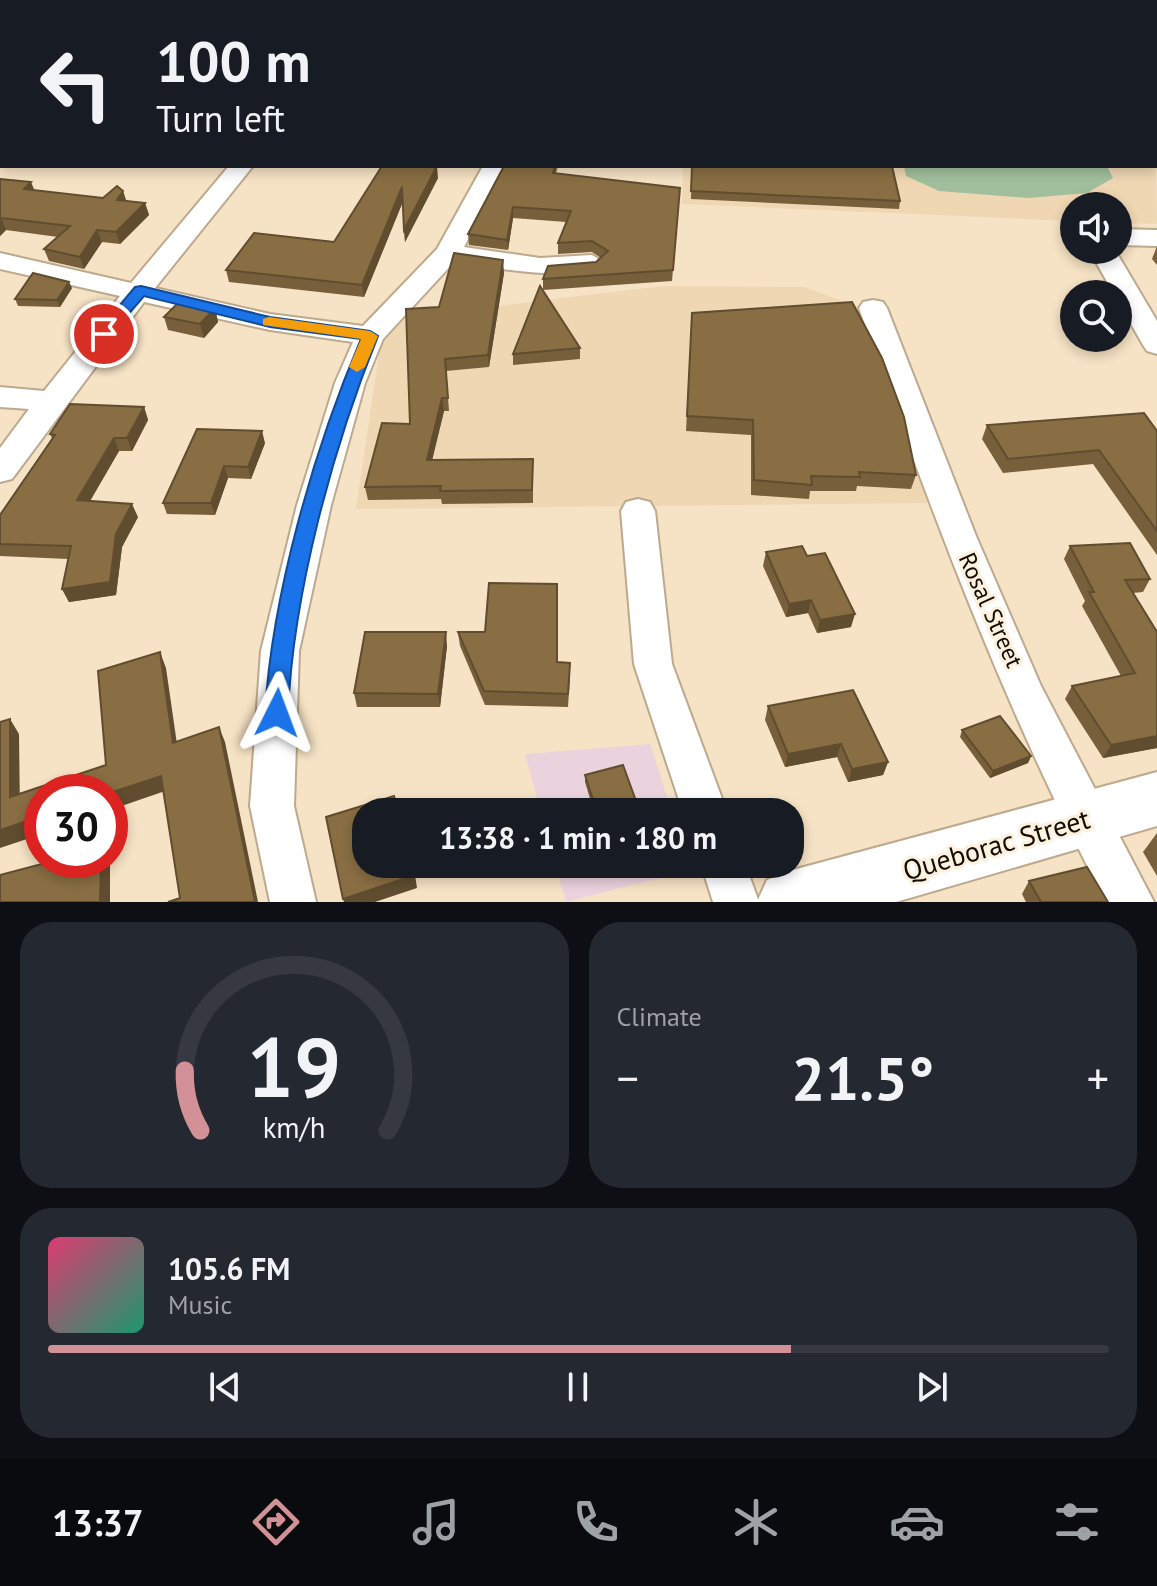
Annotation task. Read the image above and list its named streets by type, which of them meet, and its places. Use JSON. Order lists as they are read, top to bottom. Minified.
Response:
{"streets":{"street":["Rosal Street","Queborac Street"]},"crossings":[["Rosal Street","Queborac Street"]],"page":{"turn":["100 m","Turn left"],"limit":"30","trip":"13:38 · 1 min · 180 m","tile":"Climate","heat":["−","21.5°","+"],"song":["105.6 FM","Music"],"tabs":"13:37","gauge":["19","km/h"]}}
